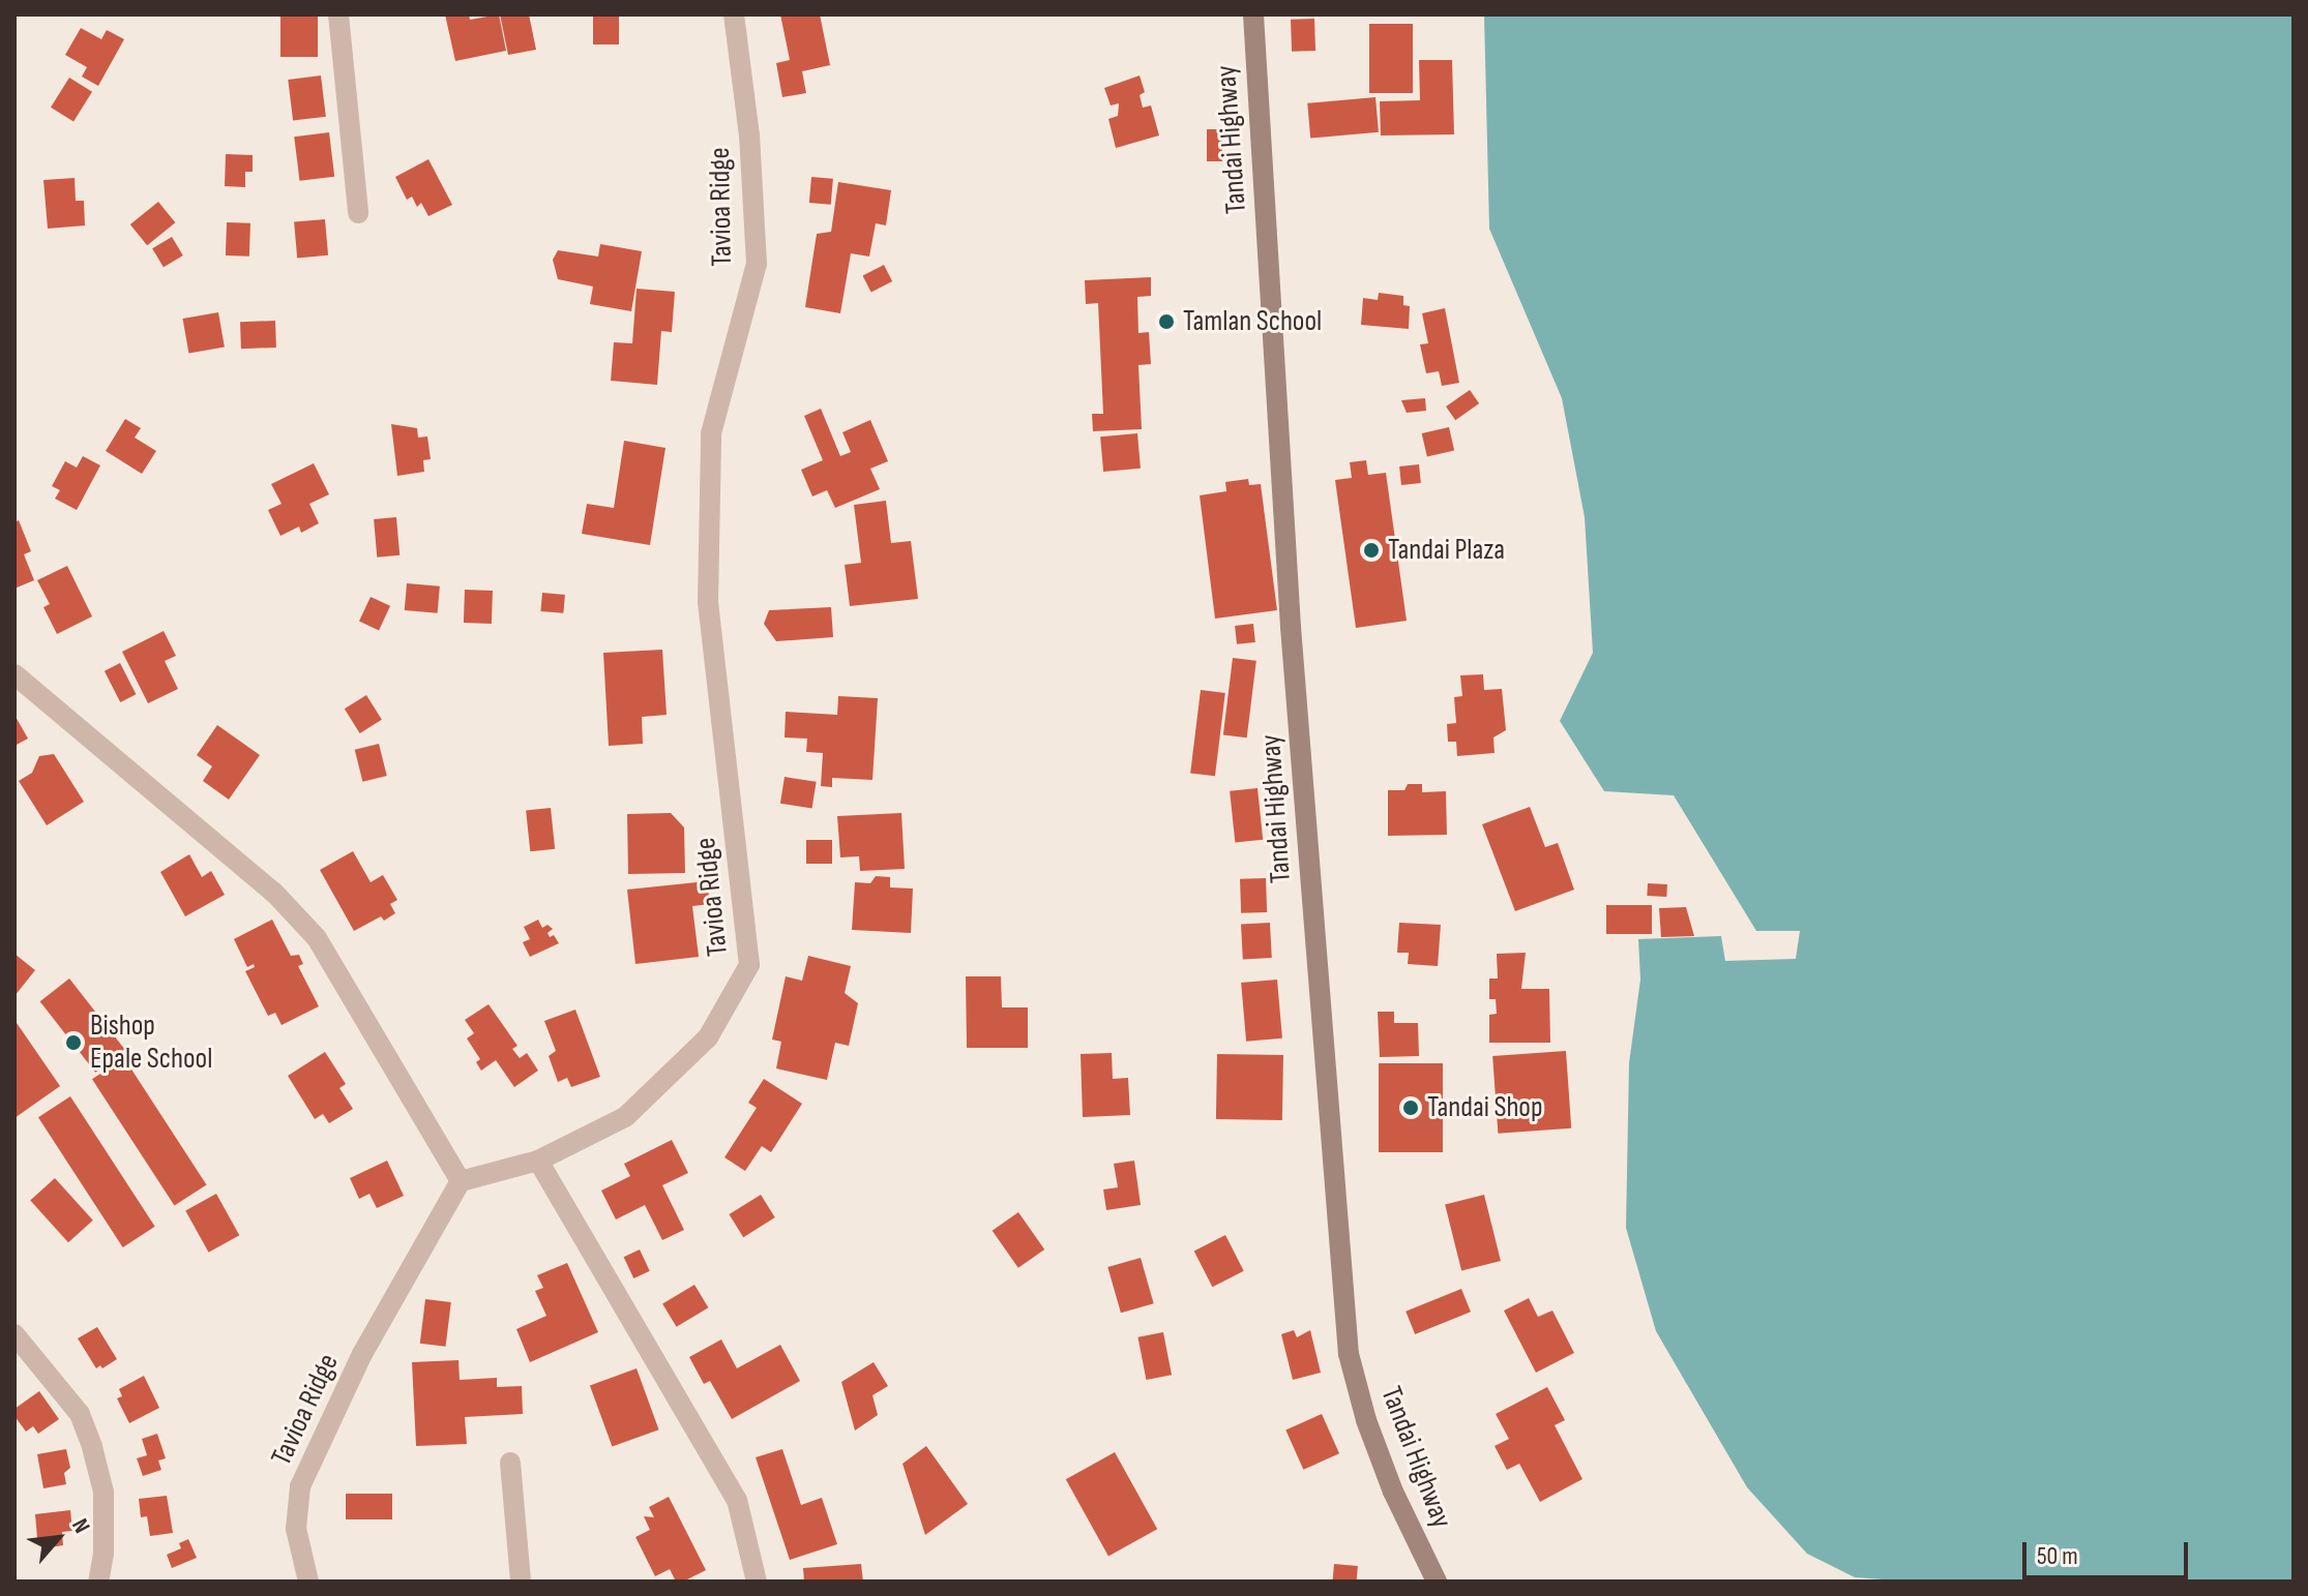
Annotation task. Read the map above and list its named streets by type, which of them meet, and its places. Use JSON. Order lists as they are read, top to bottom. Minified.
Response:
{"streets":{"main road":["Tandai Highway"],"street":["Tavioa Ridge"]},"places":["Tamlan School","Tandai Plaza","Bishop Epale School","Tandai Shop"],"scale_bar":"50 m","north":"top right"}
